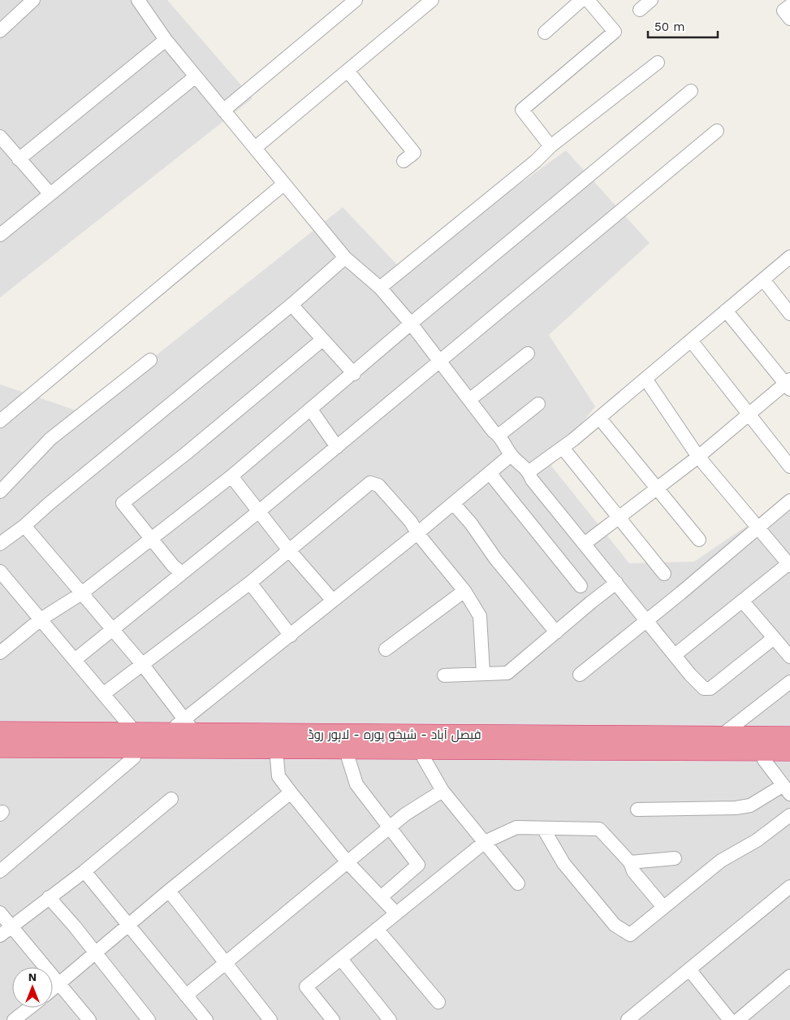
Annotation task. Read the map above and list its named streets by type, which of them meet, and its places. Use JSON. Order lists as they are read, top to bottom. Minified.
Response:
{"streets":{"highway":["فیصل آباد - شیخو پورہ - لاہور روڈ"]},"scale_bar":"50 m","north":"top"}
